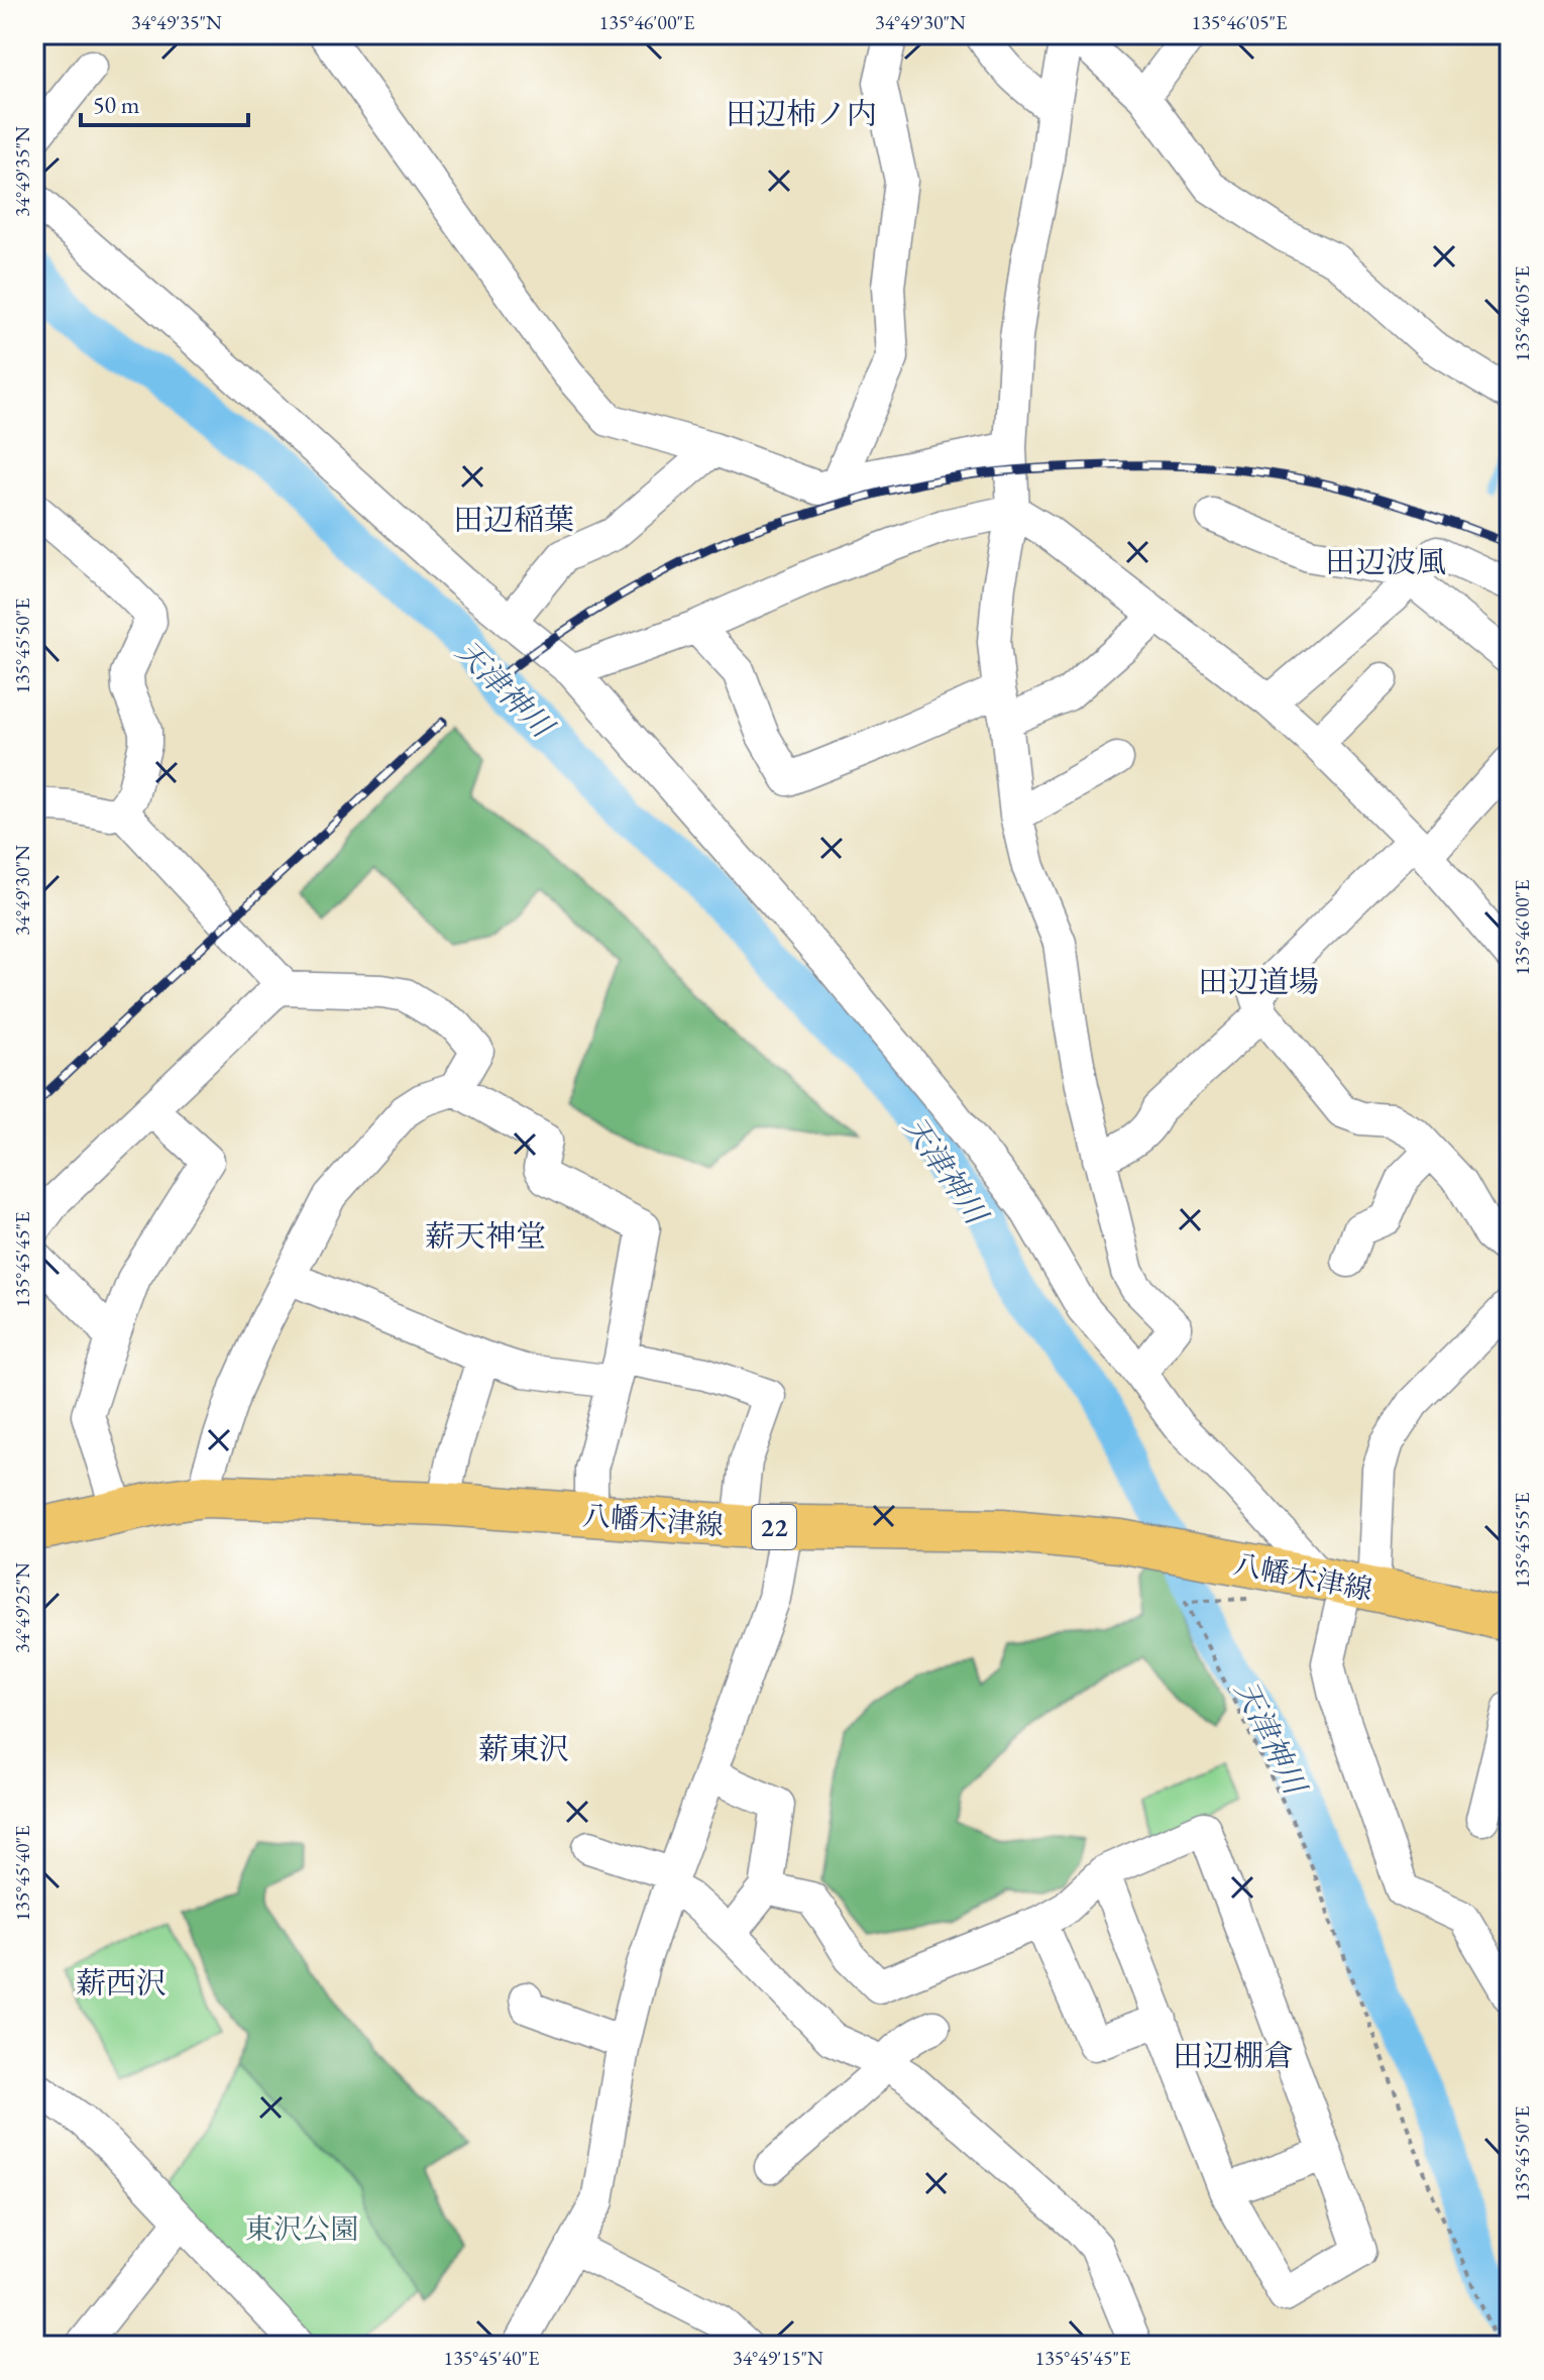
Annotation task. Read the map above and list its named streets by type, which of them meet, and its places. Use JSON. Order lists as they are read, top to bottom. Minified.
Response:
{"streets":{"main road":["八幡木津線","22"]},"districts":["田辺柿ノ内","田辺稲葉","田辺波風","田辺道場","薪天神堂","薪東沢","薪西沢","田辺棚倉"],"water":["天津神川"],"parks":["東沢公園"],"scale_bar":"50 m","coordinates":["34°49'35\"N","135°46'00\"E","34°49'30\"N","135°46'05\"E","135°45'50\"E","135°45'45\"E","135°45'55\"E","34°49'25\"N","135°45'40\"E","34°49'15\"N"]}
